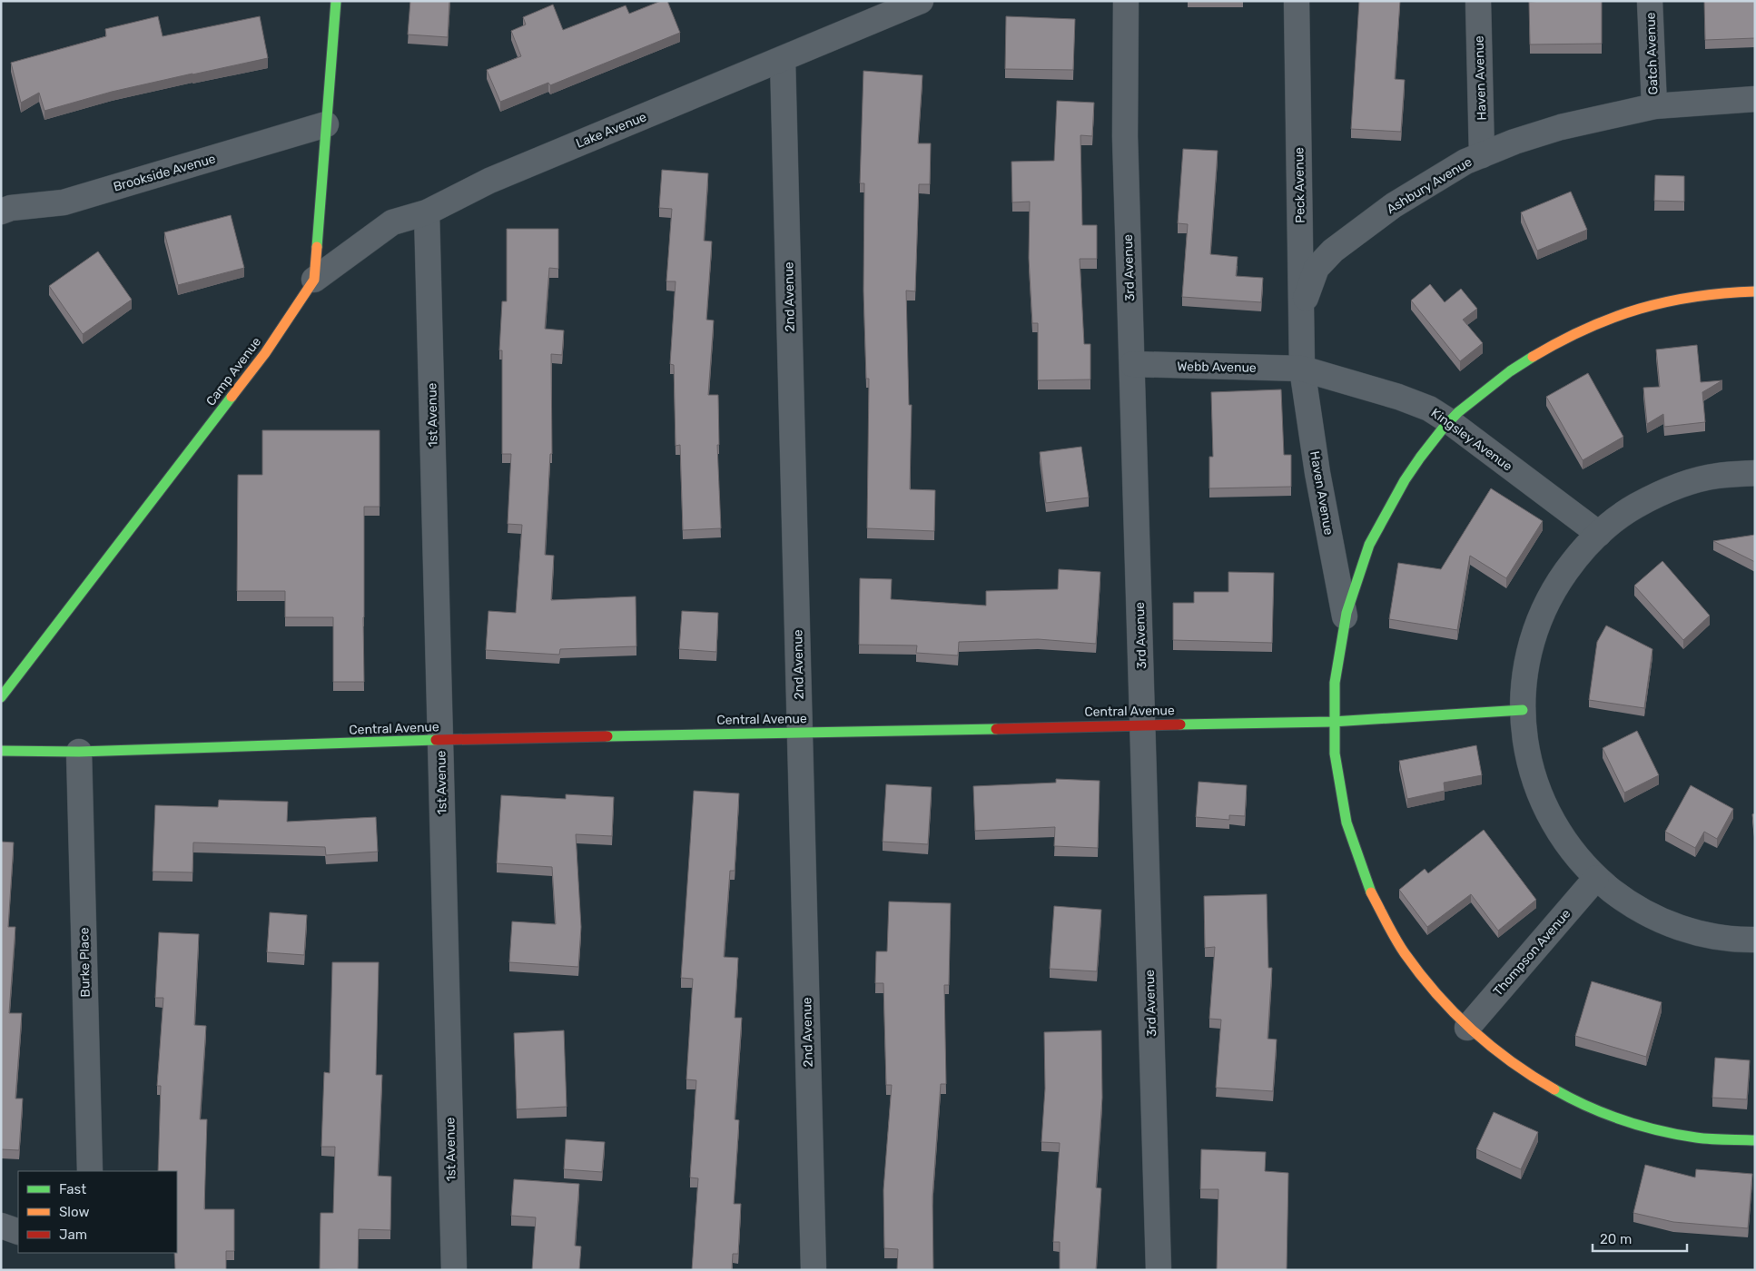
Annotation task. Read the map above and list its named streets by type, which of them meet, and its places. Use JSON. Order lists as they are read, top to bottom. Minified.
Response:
{"streets":{"street":["Gatch Avenue","Haven Avenue","Lake Avenue","Brookside Avenue","Peck Avenue","Ashbury Avenue","3rd Avenue","2nd Avenue","Webb Avenue","Camp Avenue","1st Avenue","Kingsley Avenue","Central Avenue","Thompson Avenue","Burke Place"]},"crossings":[["Gatch Avenue","Ashbury Avenue"],["Haven Avenue","Peck Avenue"],["Haven Avenue","Ashbury Avenue"],["Haven Avenue","Webb Avenue"],["Haven Avenue","Kingsley Avenue"],["Lake Avenue","2nd Avenue"],["Lake Avenue","Camp Avenue"],["Lake Avenue","1st Avenue"],["Brookside Avenue","Camp Avenue"],["Peck Avenue","Ashbury Avenue"],["Peck Avenue","Webb Avenue"],["Peck Avenue","Kingsley Avenue"],["3rd Avenue","Webb Avenue"],["3rd Avenue","Central Avenue"],["2nd Avenue","Central Avenue"],["Webb Avenue","Kingsley Avenue"],["1st Avenue","Central Avenue"],["Central Avenue","Burke Place"]],"legend":["Fast","Slow","Jam"],"scale_bar":"20 m"}
